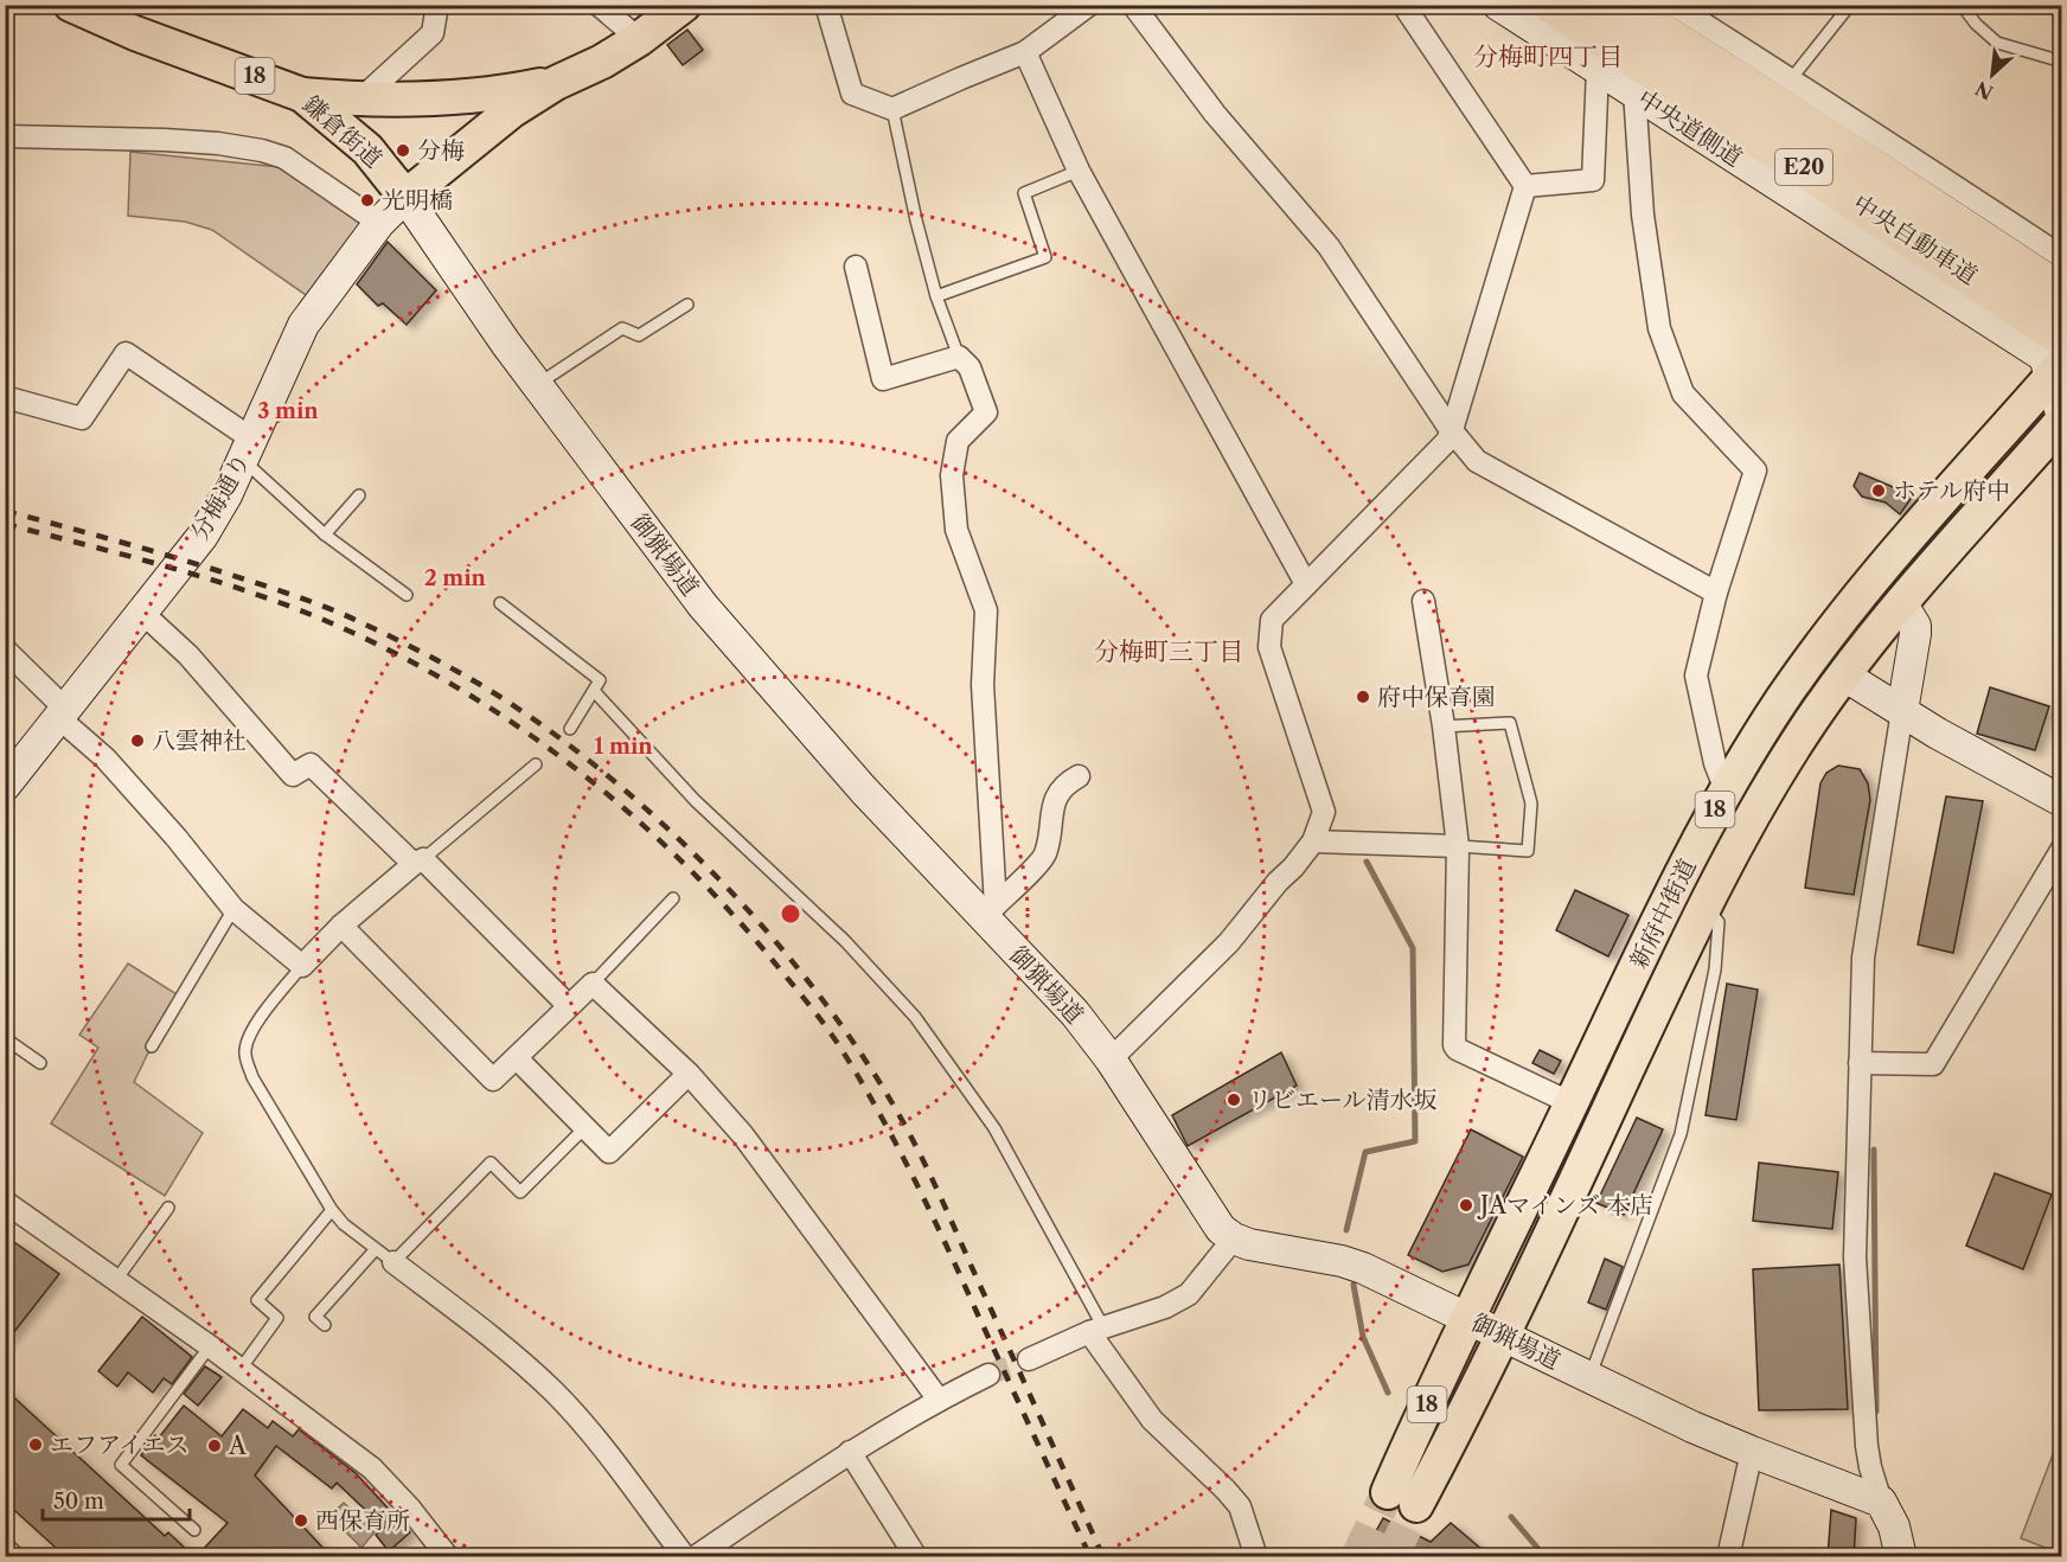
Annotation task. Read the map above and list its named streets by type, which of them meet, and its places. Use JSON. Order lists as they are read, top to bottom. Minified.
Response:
{"streets":{"highway":["E20","中央自動車道"],"main road":["18","鎌倉街道","新府中街道"],"street":["中央道側道","分梅通り","御猟場道"]},"crossings":[["18","鎌倉街道"],["18","分梅通り"],["18","御猟場道"],["中央道側道","新府中街道"],["鎌倉街道","分梅通り"],["鎌倉街道","御猟場道"],["分梅通り","御猟場道"],["御猟場道","新府中街道"]],"districts":["分梅町四丁目","分梅町三丁目"],"places":["分梅","光明橋","ホテル府中","府中保育園","八雲神社","リビエール清水坂","JAマインズ 本店","エフアイエス","A","西保育所"],"scale_bar":"50 m","north":"bottom left","rings":["3 min","2 min","1 min"]}
